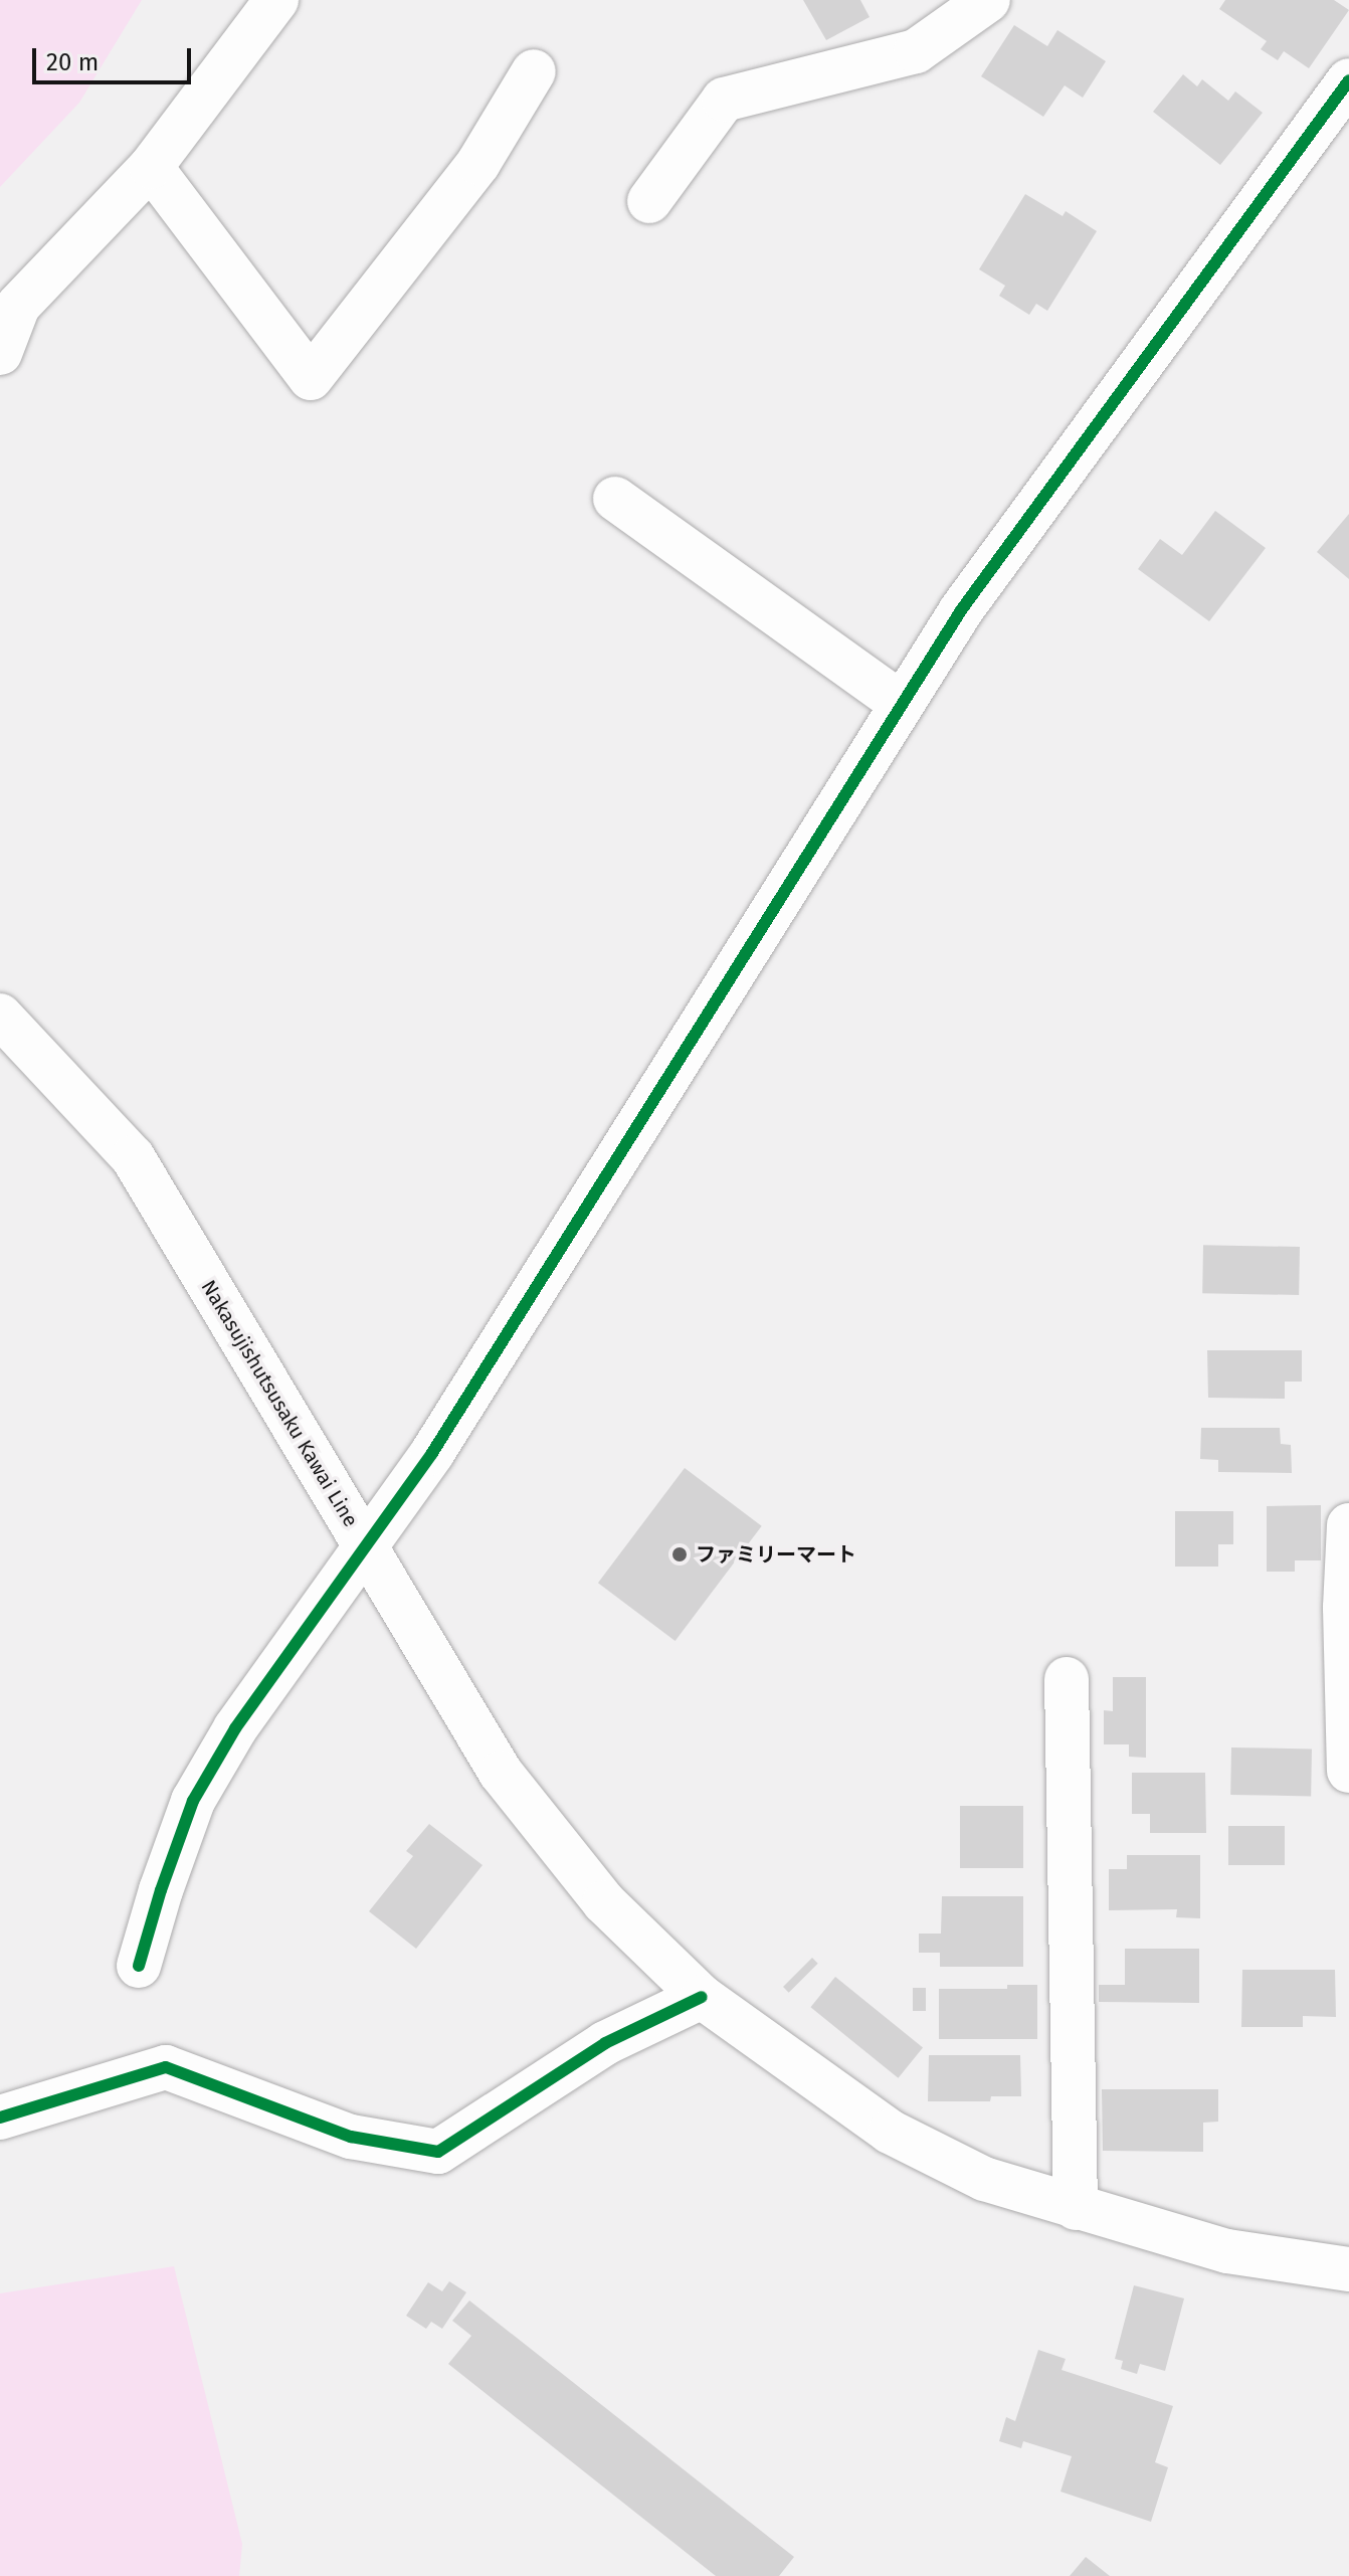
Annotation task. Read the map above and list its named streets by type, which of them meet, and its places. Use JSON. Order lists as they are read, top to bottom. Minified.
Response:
{"streets":{"street":["Nakasujishutsusaku Kawai Line"]},"places":["ファミリーマート"],"scale_bar":"20 m"}
